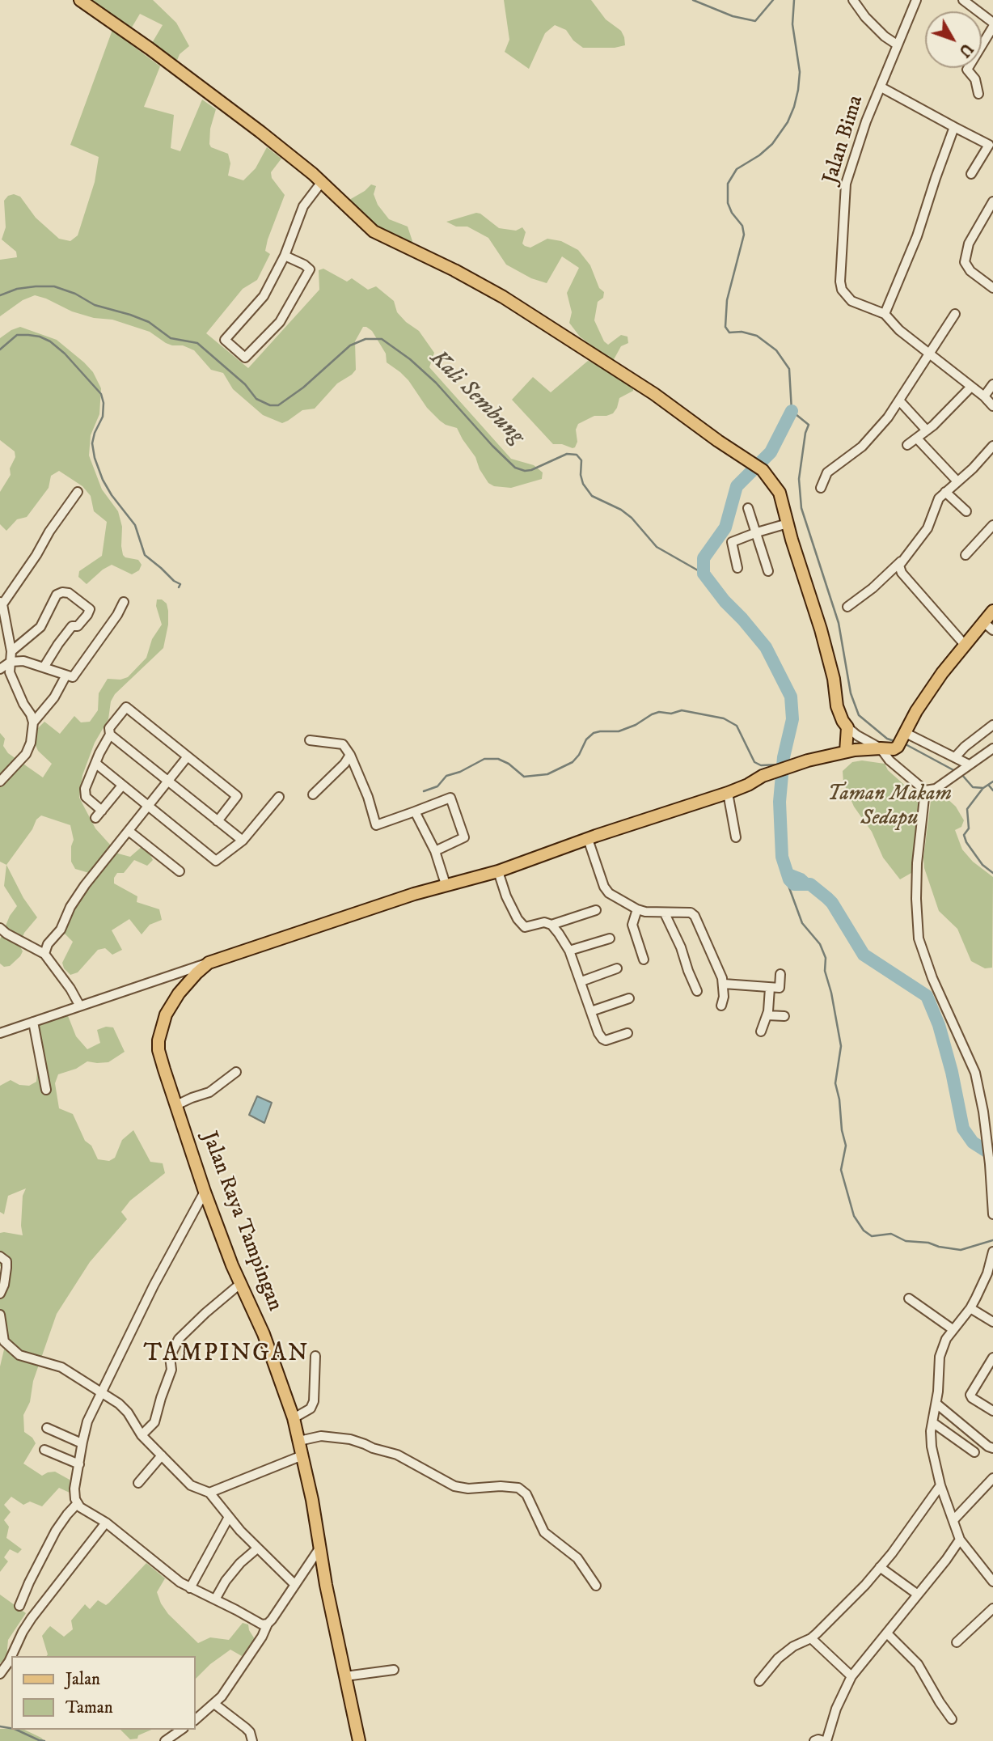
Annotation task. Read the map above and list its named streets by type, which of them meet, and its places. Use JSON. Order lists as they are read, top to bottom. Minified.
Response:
{"streets":{"main road":["Jalan Raya Tampingan"],"street":["Jalan Bima"]},"districts":["TAMPINGAN"],"water":["Kali Sembung"],"parks":["Taman Makam Sedapu"],"legend":["Jalan","Taman"],"north":"bottom right"}
